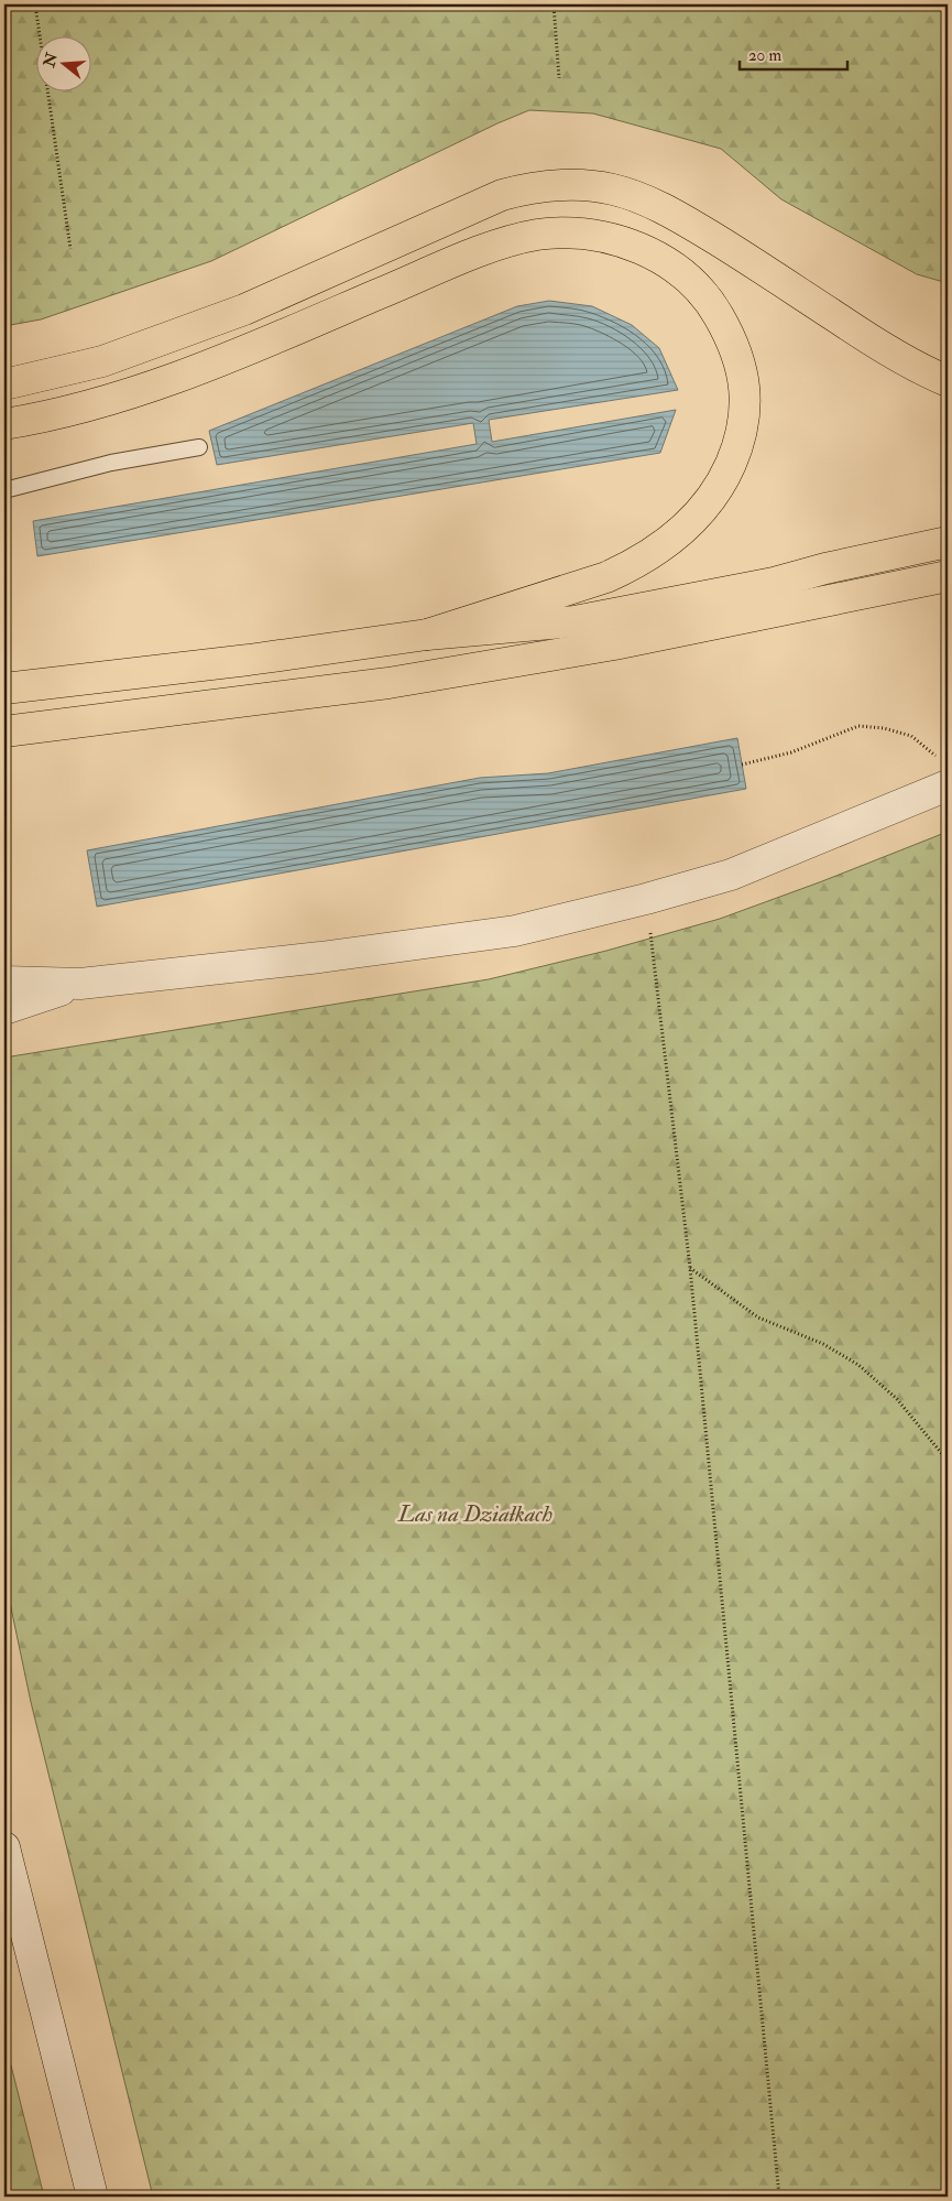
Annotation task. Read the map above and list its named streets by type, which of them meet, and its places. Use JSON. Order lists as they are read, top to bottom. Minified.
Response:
{"parks":["Las na Działkach"],"scale_bar":"20 m","north":"left"}
